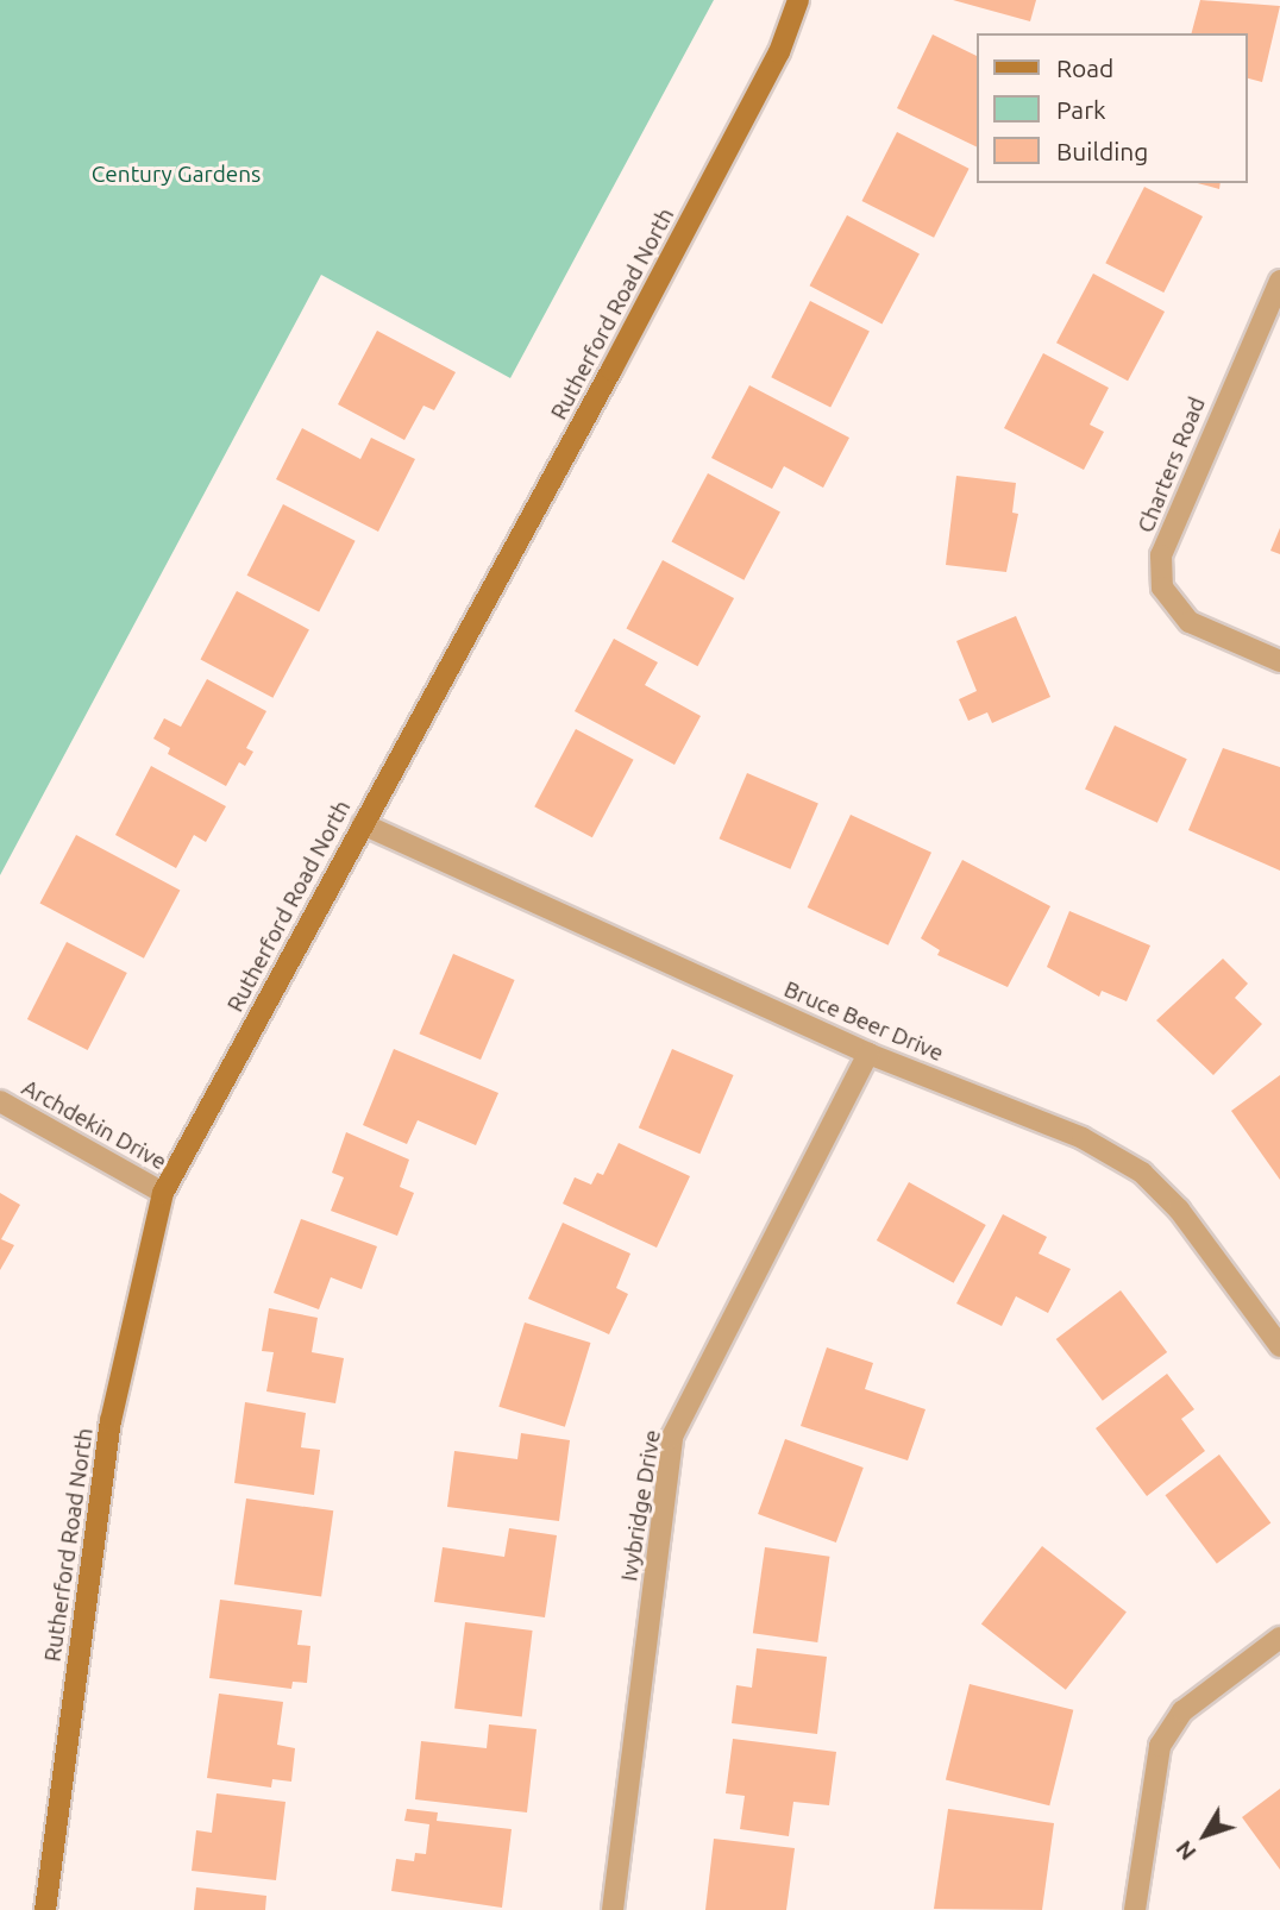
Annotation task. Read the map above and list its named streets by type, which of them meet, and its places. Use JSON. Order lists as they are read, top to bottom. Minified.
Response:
{"streets":{"street":["Rutherford Road North","Charters Road","Bruce Beer Drive","Archdekin Drive","Ivybridge Drive"]},"crossings":[["Rutherford Road North","Bruce Beer Drive"],["Rutherford Road North","Archdekin Drive"],["Bruce Beer Drive","Ivybridge Drive"]],"parks":["Century Gardens"],"legend":["Road","Park","Building"],"north":"bottom left"}
